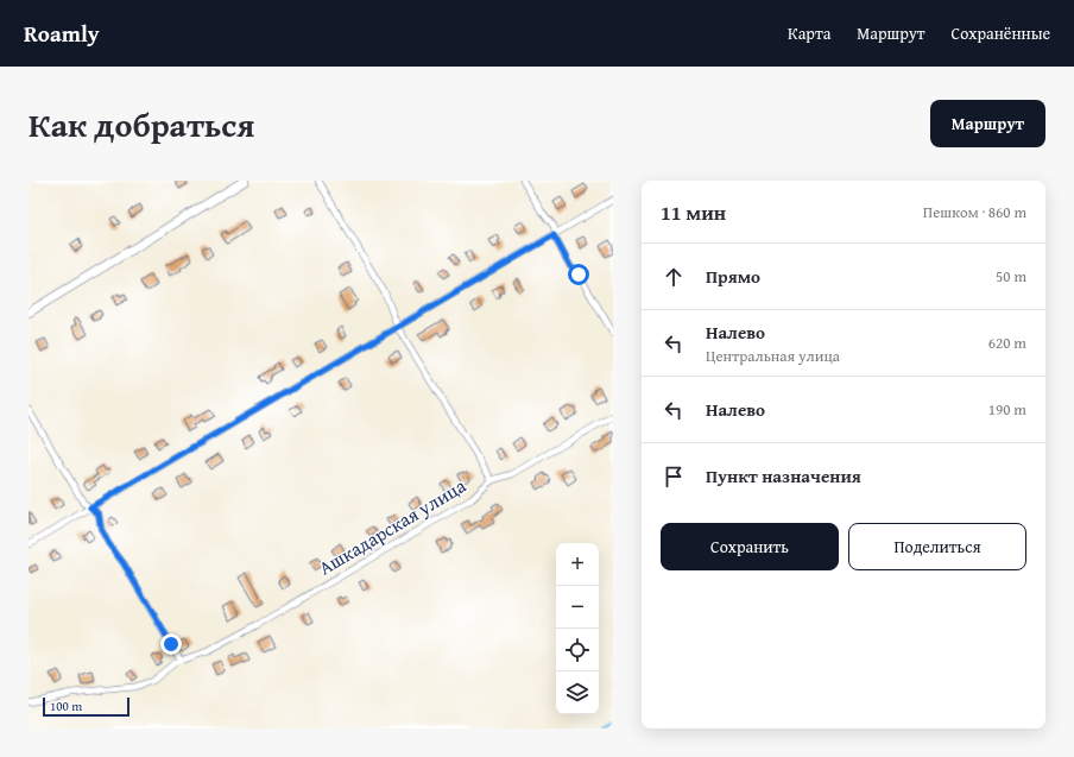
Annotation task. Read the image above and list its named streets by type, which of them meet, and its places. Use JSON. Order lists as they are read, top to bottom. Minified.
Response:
{"streets":{"street":["Ашкадарская улица"]},"scale_bar":"100 m","page":{"header":"Roamly","nav":["Карта","Маршрут","Сохранённые"],"title":"Как добраться","buttons":["Маршрут",["Сохранить","Поделиться"]],"heading":["11 мин","Пешком · 860 m"],"list":[["Прямо","50 m"],["Налево","Центральная улица","620 m"],["Налево","190 m"],"Пункт назначения"],"map_buttons":["+","−"],"scale":"100 m"}}
